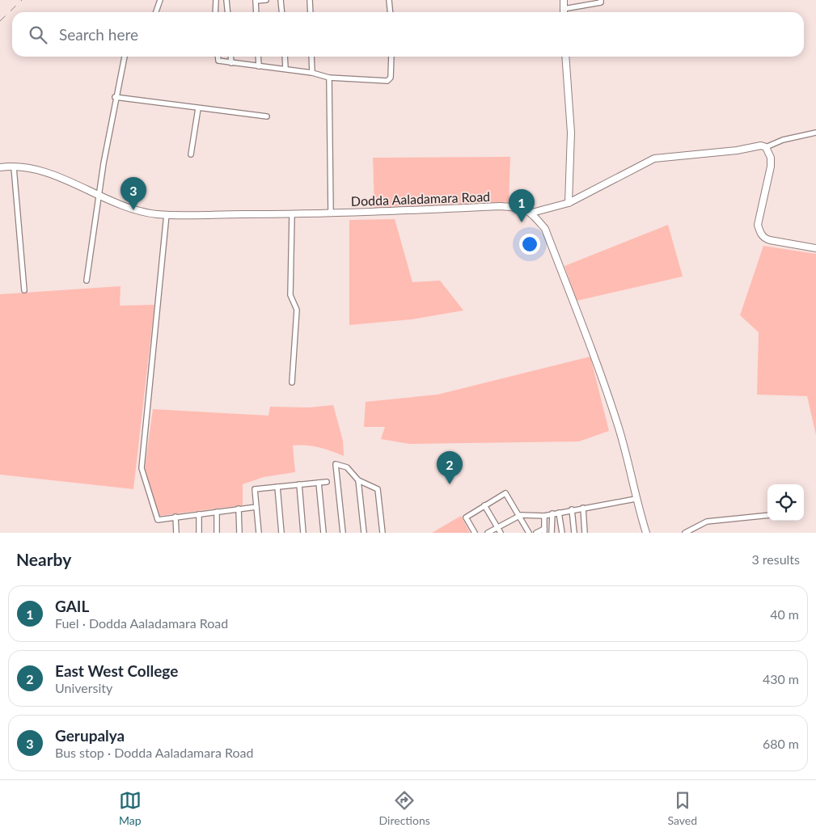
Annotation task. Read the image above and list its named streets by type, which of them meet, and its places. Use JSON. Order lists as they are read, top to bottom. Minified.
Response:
{"streets":{"main road":["Dodda Aaladamara Road"]},"page":{"search":"Search here","pins":["3","1","2"],"heading":["Nearby","3 results"],"list":[{"mark":"1","name":"GAIL","note":"Fuel · Dodda Aaladamara Road","value":"40 m"},{"mark":"2","name":"East West College","note":"University","value":"430 m"},{"mark":"3","name":"Gerupalya","note":"Bus stop · Dodda Aaladamara Road","value":"680 m"}],"nav":["Map","Directions","Saved"]}}
